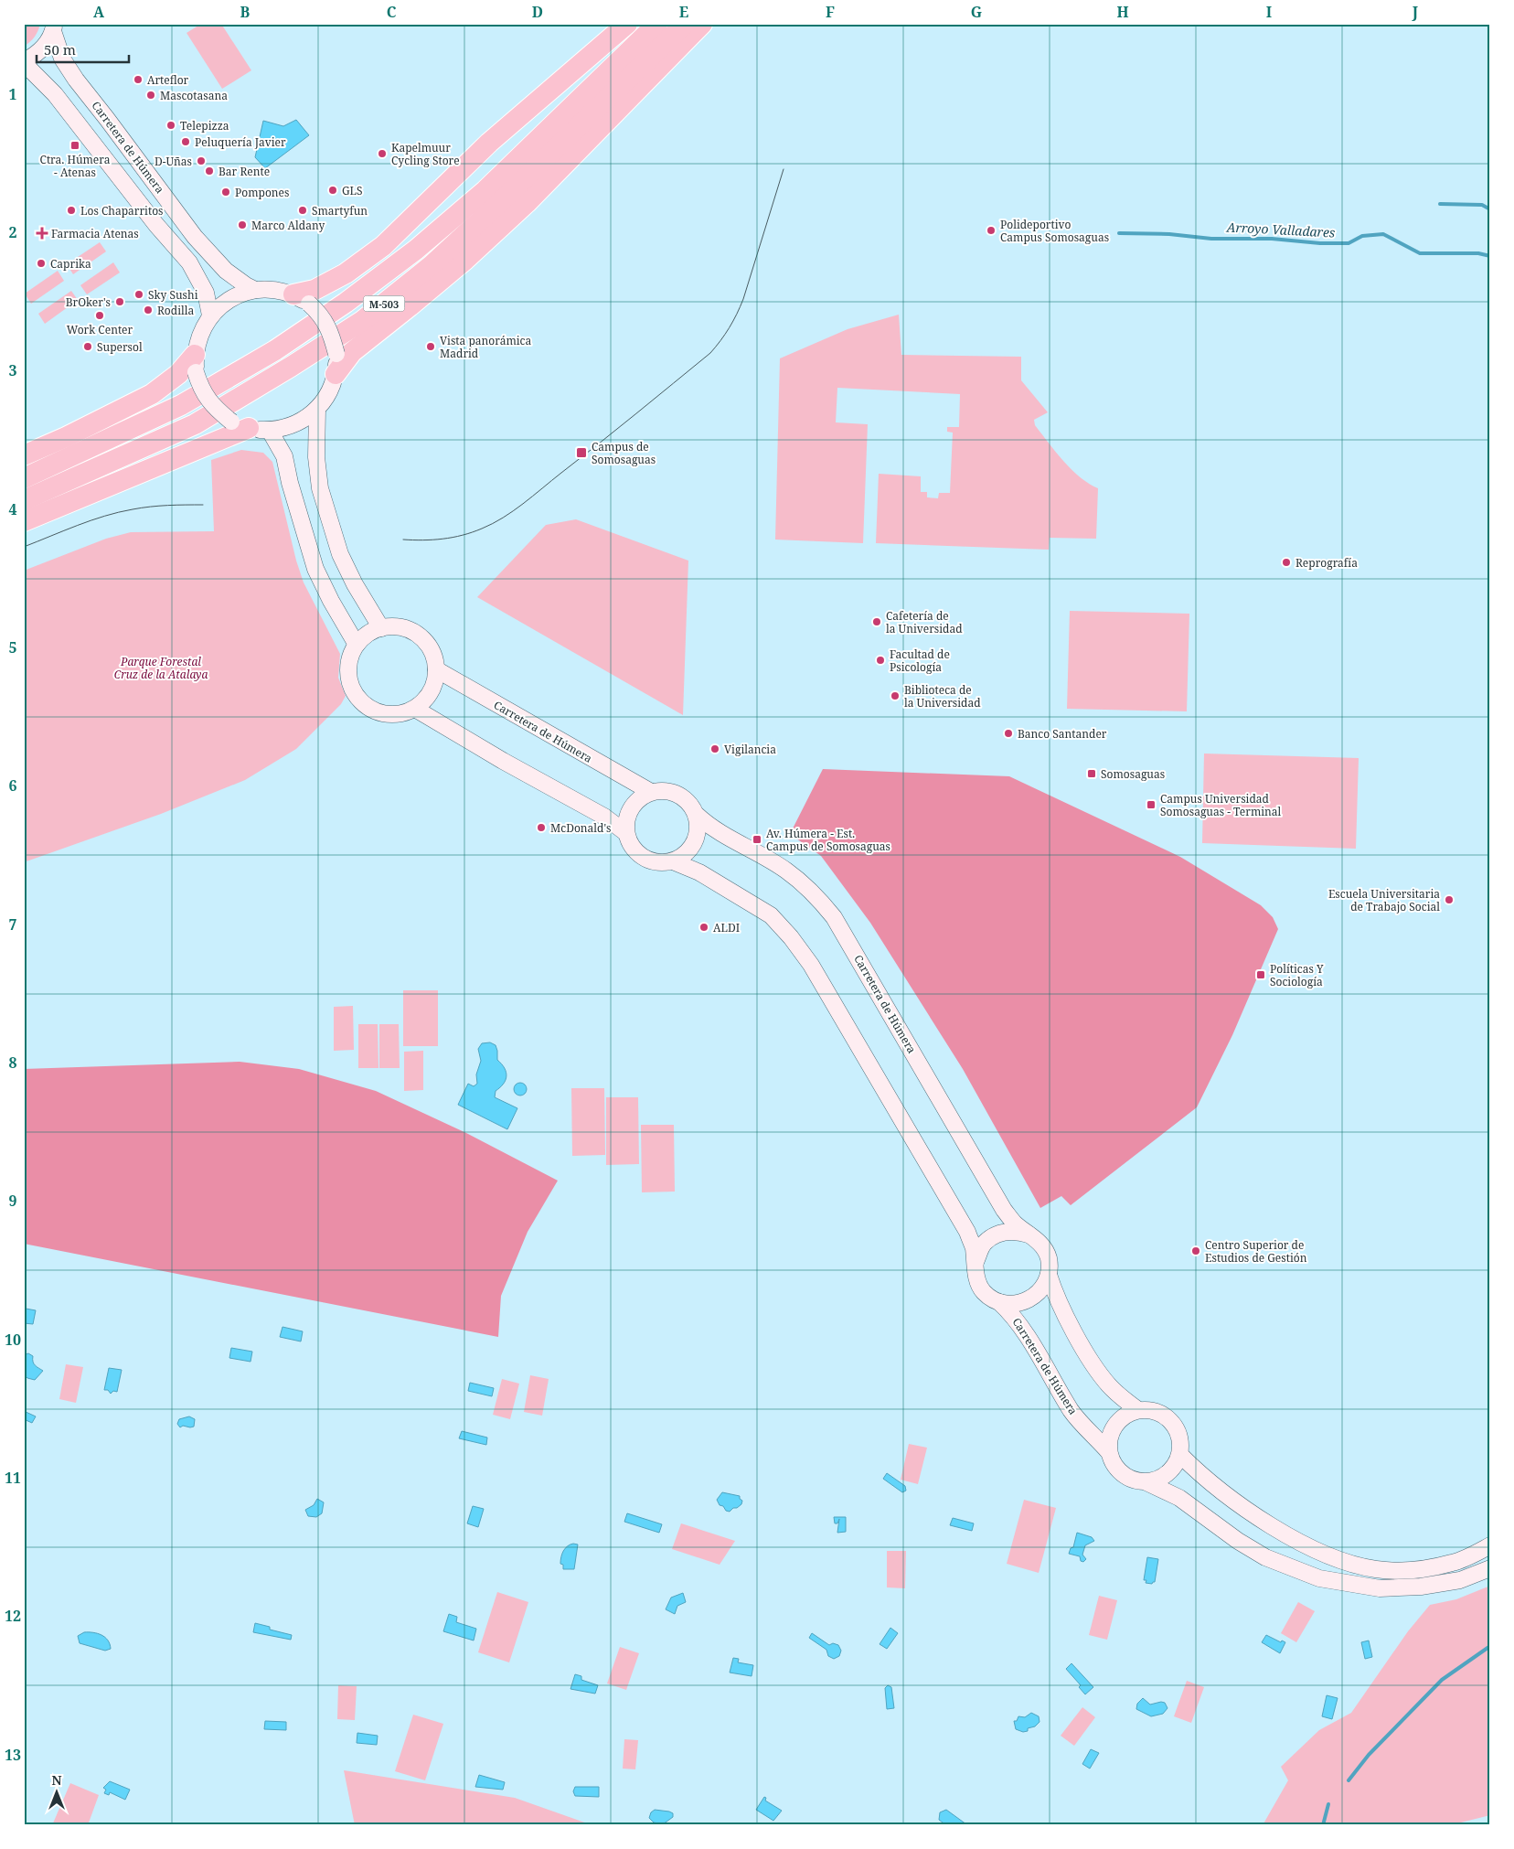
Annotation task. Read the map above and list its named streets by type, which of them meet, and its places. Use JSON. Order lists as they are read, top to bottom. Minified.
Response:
{"streets":{"highway":["M-503"],"street":["Carretera de Húmera"]},"crossings":[["Carretera de Húmera","M-503"]],"water":["Arroyo Valladares"],"parks":["Parque Forestal Cruz de la Atalaya"],"places":{"other":["Arteflor","Mascotasana","Telepizza","Peluquería Javier","Kapelmuur Cycling Store","D-Uñas","Bar Rente","GLS","Pompones","Los Chaparritos","Smartyfun","Marco Aldany","Polideportivo Campus Somosaguas","Caprika","Sky Sushi","BrOker's","Rodilla","Work Center","Supersol","Vista panorámica Madrid","Reprografía","Cafetería de la Universidad","Facultad de Psicología","Biblioteca de la Universidad","Banco Santander","Vigilancia","McDonald's","Escuela Universitaria de Trabajo Social","ALDI","Centro Superior de Estudios de Gestión"],"transit":["Ctra. Húmera - Atenas","Campus de Somosaguas","Somosaguas","Campus Universidad Somosaguas - Terminal","Av. Húmera - Est. Campus de Somosaguas","Políticas Y Sociología"],"health":["Farmacia Atenas"]},"scale_bar":"50 m","north":"top","grid":{"columns":["A","B","C","D","E","F","G","H","I","J"],"rows":["1","2","3","4","5","6","7","8","9","10","11","12","13"]}}
